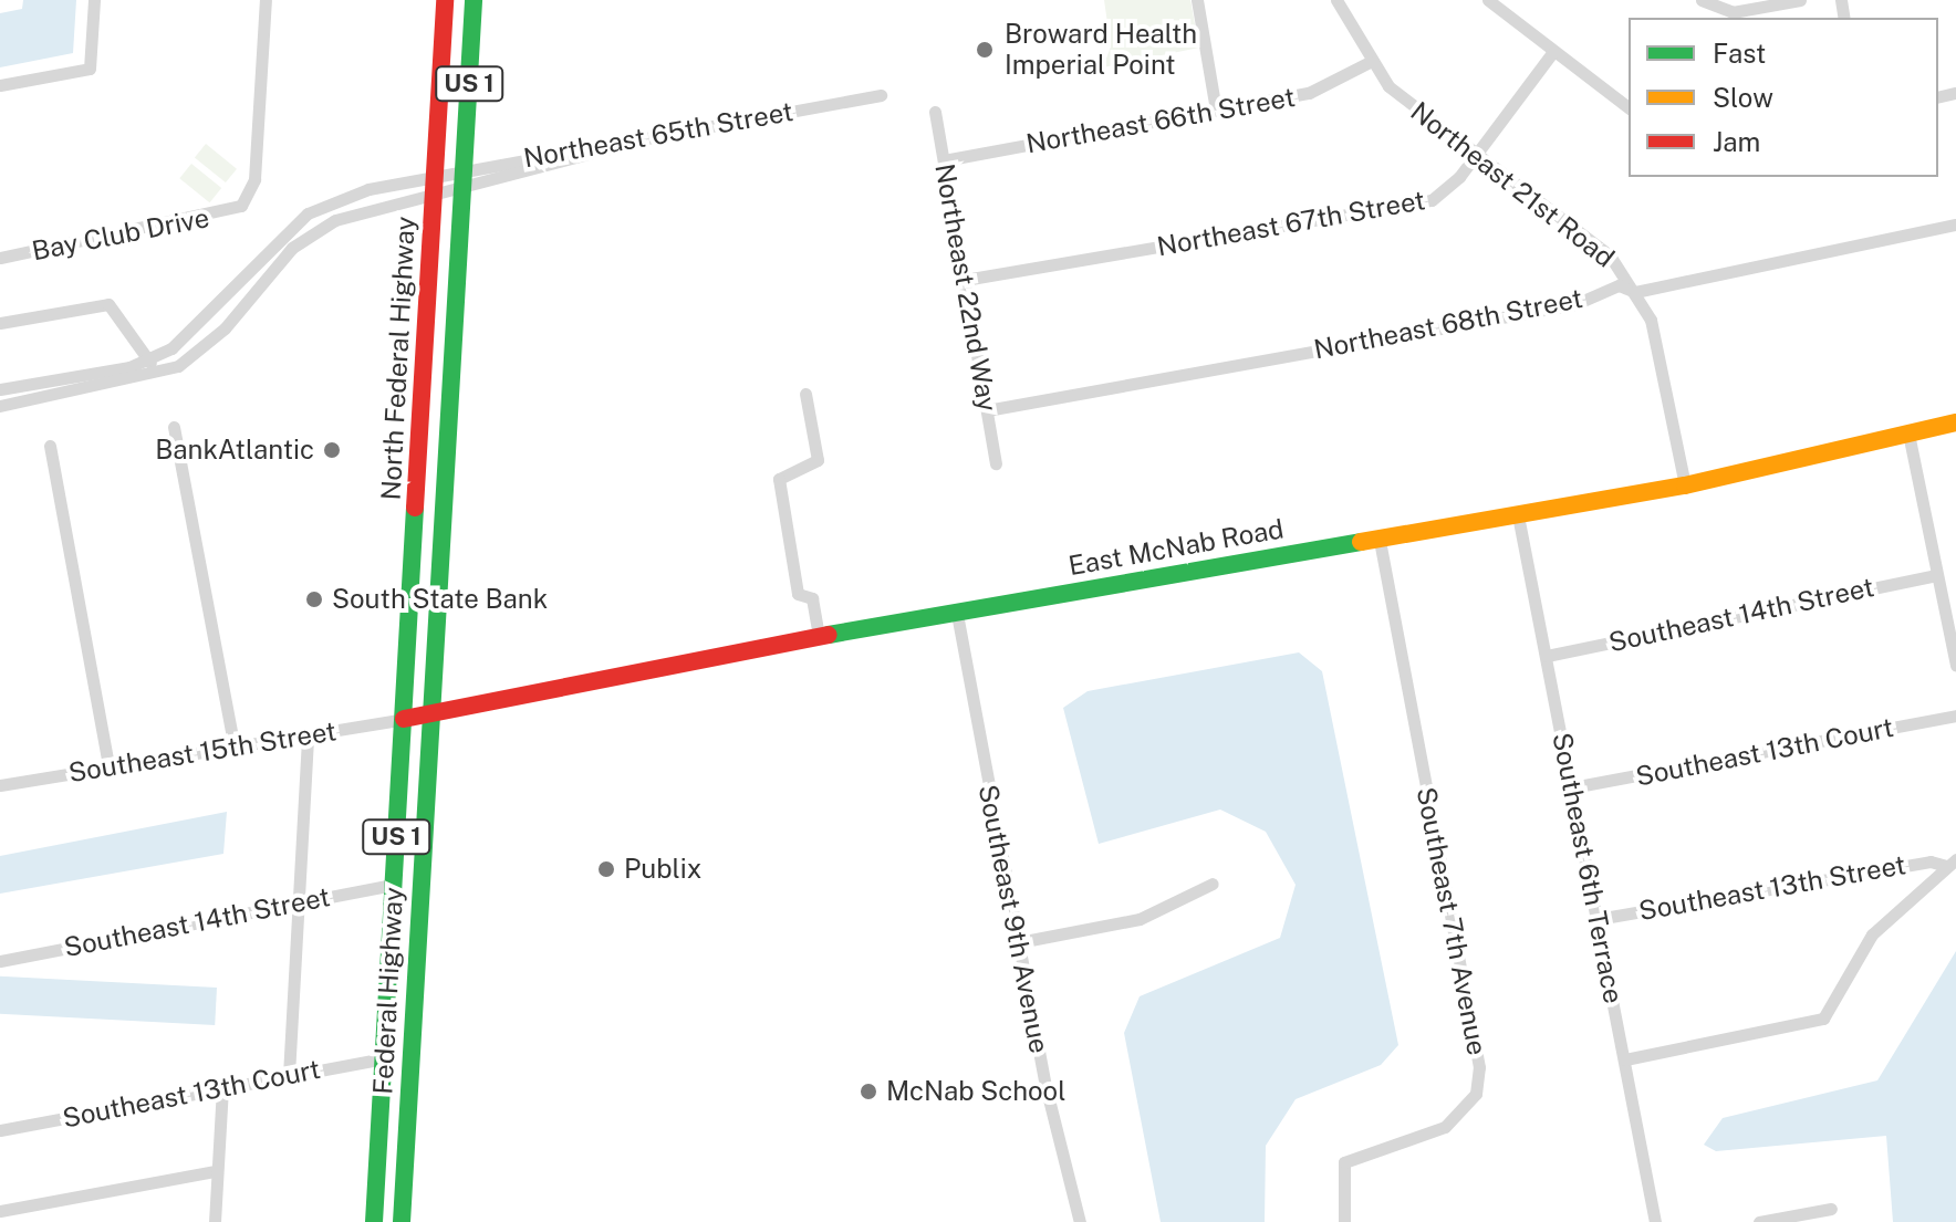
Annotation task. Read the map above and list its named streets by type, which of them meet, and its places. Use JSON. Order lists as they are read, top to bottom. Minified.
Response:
{"streets":{"main road":["US 1","North Federal Highway","East McNab Road","Federal Highway"],"street":["Northeast 66th Street","Northeast 65th Street","Northeast 21st Road","Northeast 67th Street","Bay Club Drive","Northeast 22nd Way","Northeast 68th Street","Southeast 14th Street","Southeast 15th Street","Southeast 13th Court","Southeast 6th Terrace","Southeast 13th Street","Southeast 9th Avenue","Southeast 7th Avenue"]},"crossings":[["Northeast 66th Street","Northeast 21st Road"],["Northeast 66th Street","Northeast 22nd Way"],["Northeast 65th Street","North Federal Highway"],["Northeast 21st Road","Northeast 67th Street"],["Northeast 21st Road","Northeast 68th Street"],["Northeast 21st Road","East McNab Road"],["Northeast 67th Street","Northeast 22nd Way"],["Northeast 22nd Way","Northeast 68th Street"],["North Federal Highway","East McNab Road"],["North Federal Highway","Southeast 15th Street"],["North Federal Highway","Federal Highway"],["East McNab Road","Southeast 15th Street"],["East McNab Road","Southeast 6th Terrace"],["East McNab Road","Southeast 9th Avenue"],["East McNab Road","Southeast 7th Avenue"],["East McNab Road","Federal Highway"],["Southeast 14th Street","Southeast 6th Terrace"],["Southeast 14th Street","Federal Highway"],["Southeast 15th Street","Federal Highway"],["Southeast 13th Court","Southeast 6th Terrace"],["Southeast 13th Court","Federal Highway"],["Southeast 6th Terrace","Southeast 13th Street"]],"places":["Broward Health Imperial Point","BankAtlantic","South State Bank","Publix","McNab School"],"legend":["Fast","Slow","Jam"]}
